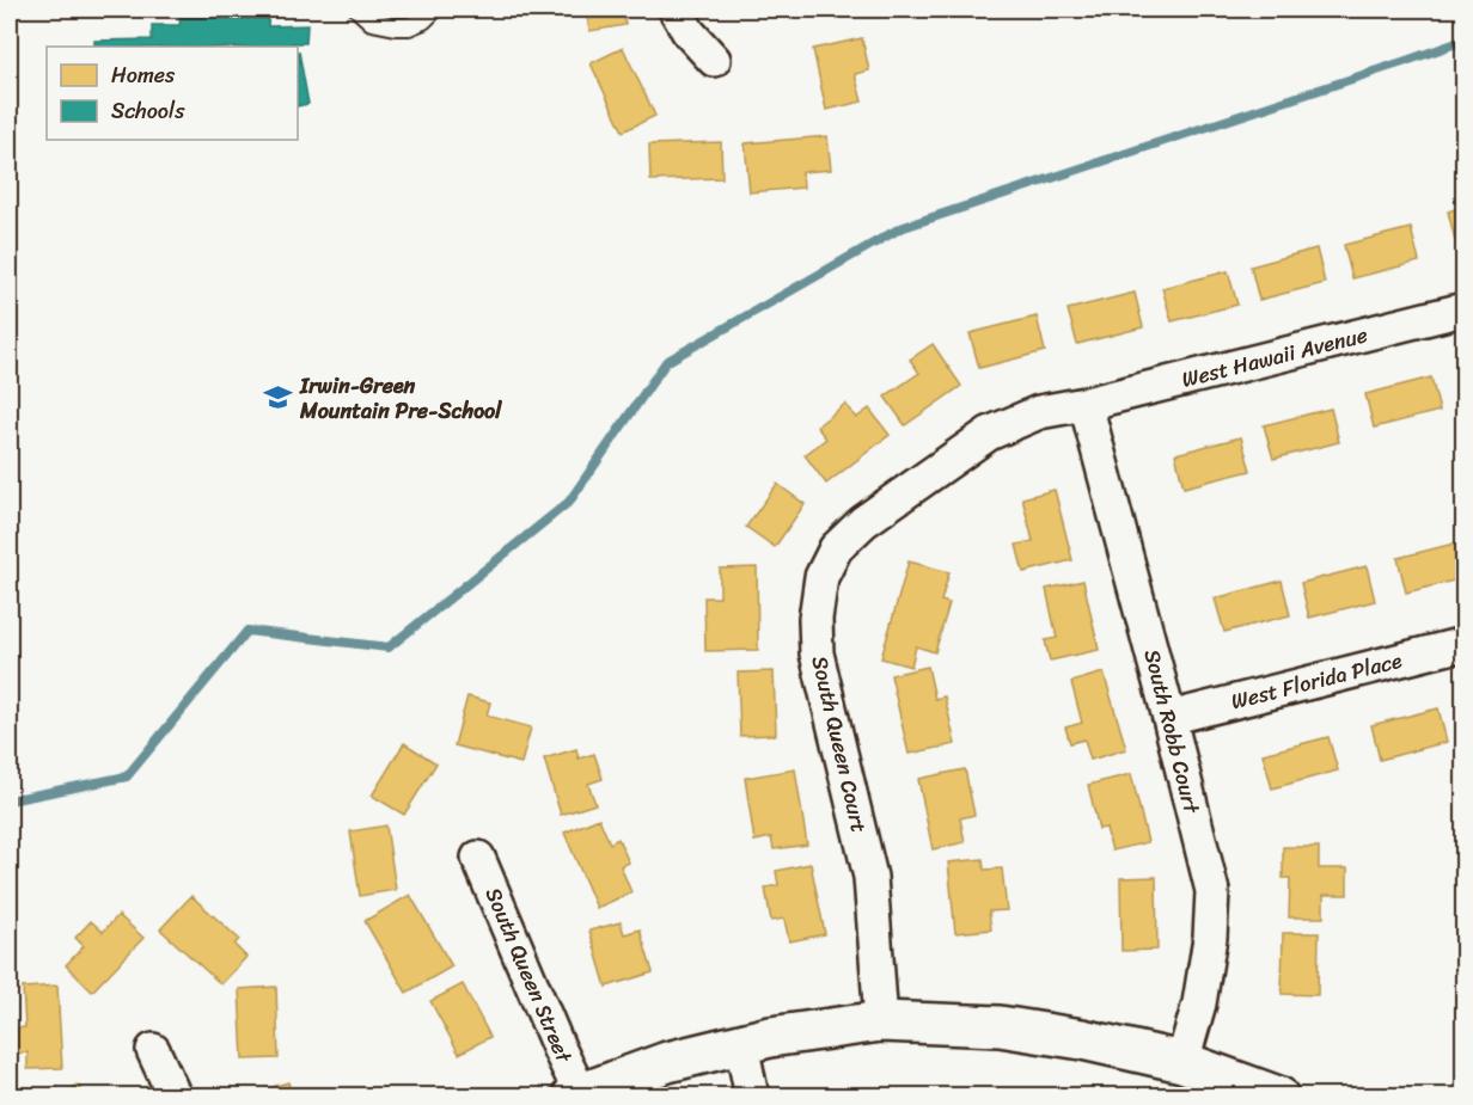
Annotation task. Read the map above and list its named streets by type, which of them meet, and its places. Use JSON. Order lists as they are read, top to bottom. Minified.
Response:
{"streets":{"street":["West Hawaii Avenue","West Florida Place","South Robb Court","South Queen Court","South Queen Street"]},"crossings":[["West Hawaii Avenue","South Robb Court"],["West Hawaii Avenue","South Queen Court"],["West Florida Place","South Robb Court"],["South Robb Court","South Queen Court"]],"places":{"school or university":["Irwin-Green Mountain Pre-School"]},"legend":["Homes","Schools"]}
